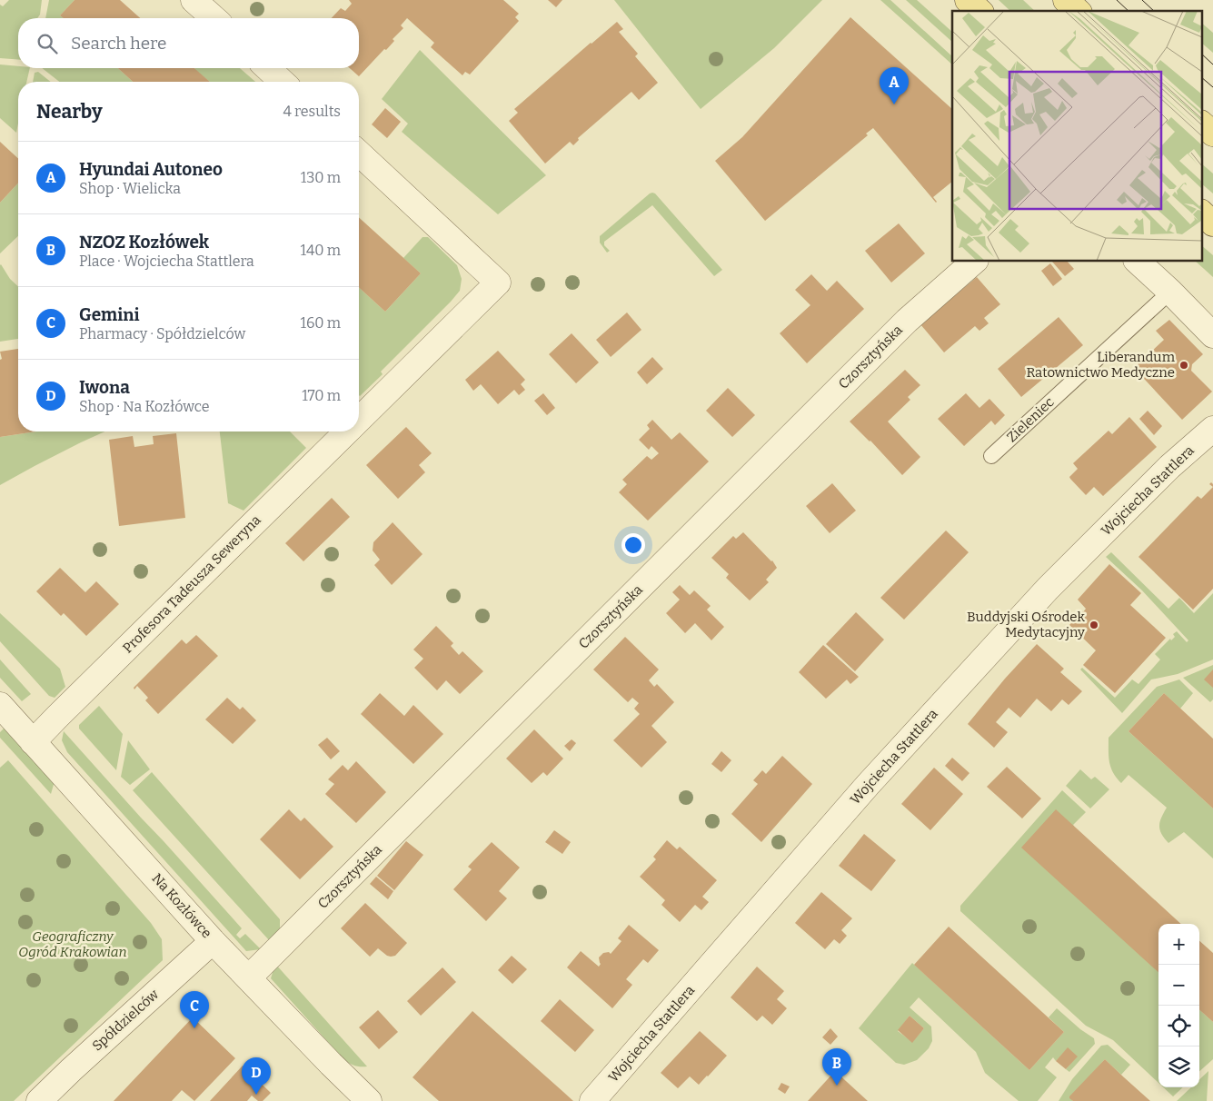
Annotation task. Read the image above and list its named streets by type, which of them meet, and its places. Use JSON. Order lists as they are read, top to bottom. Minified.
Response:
{"streets":{"street":["Czorsztyńska","Wojciecha Stattlera","Profesora Tadeusza Seweryna","Na Kozłówce","Spółdzielców"],"lane":["Zieleniec"]},"crossings":[["Czorsztyńska","Na Kozłówce"],["Profesora Tadeusza Seweryna","Na Kozłówce"],["Na Kozłówce","Spółdzielców"]],"parks":["Geograficzny Ogród Krakowian"],"places":["Liberandum Ratownictwo Medyczne","Buddyjski Ośrodek Medytacyjny"],"page":{"search":"Search here","pins":["A","C","B","D"],"heading":["Nearby","4 results"],"list":[{"mark":"A","name":"Hyundai Autoneo","note":"Shop · Wielicka","value":"130 m"},{"mark":"B","name":"NZOZ Kozłówek","note":"Place · Wojciecha Stattlera","value":"140 m"},{"mark":"C","name":"Gemini","note":"Pharmacy · Spółdzielców","value":"160 m"},{"mark":"D","name":"Iwona","note":"Shop · Na Kozłówce","value":"170 m"}],"map_buttons":["+","−"]}}
